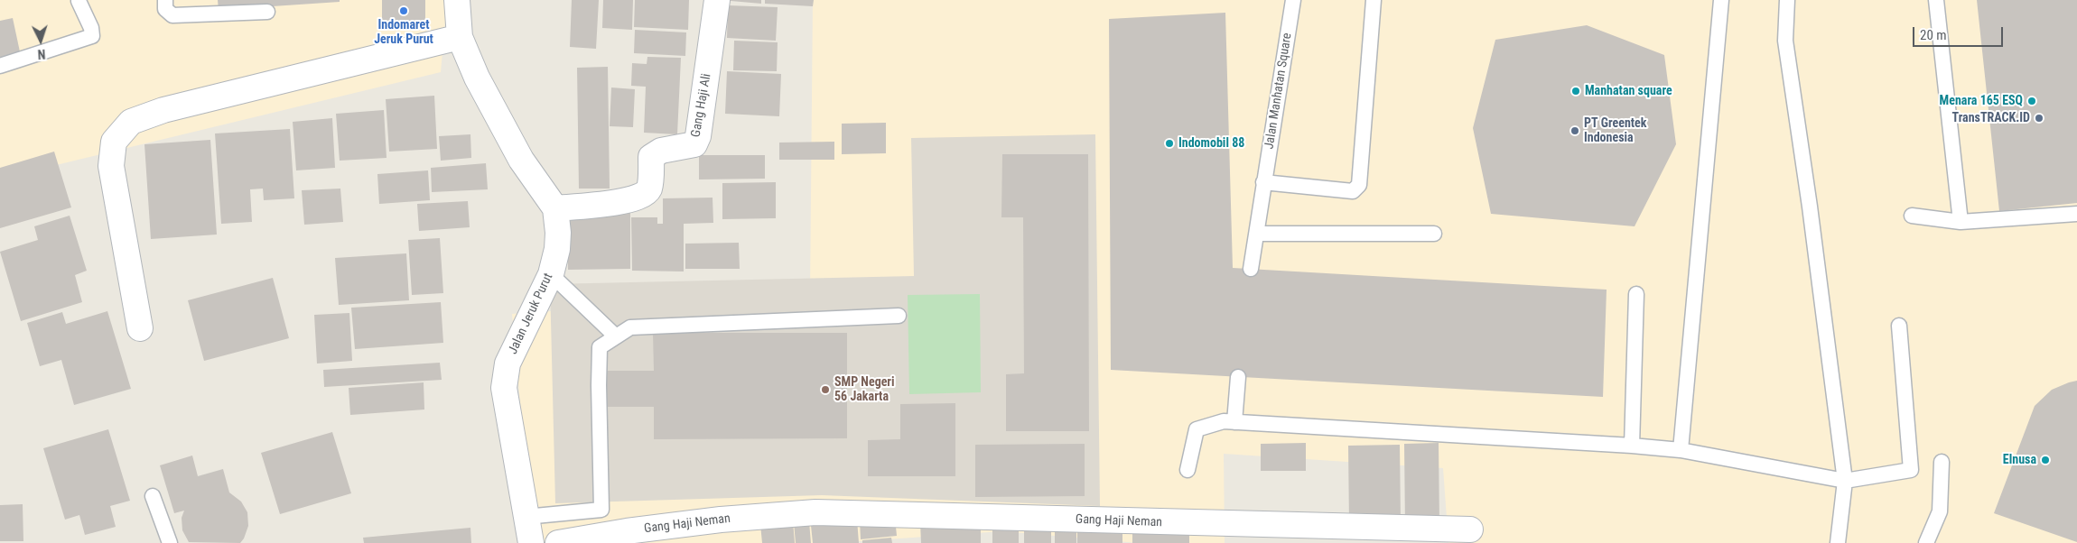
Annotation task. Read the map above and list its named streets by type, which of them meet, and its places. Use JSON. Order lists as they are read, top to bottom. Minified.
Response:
{"streets":{"street":["Gang Haji Ali","Jalan Jeruk Purut","Gang Haji Neman"],"lane":["Jalan Manhatan Square"]},"crossings":[["Gang Haji Ali","Jalan Jeruk Purut"]],"places":["Indomaret Jeruk Purut","Manhatan square","Menara 165 ESQ","TransTRACK.ID","PT Greentek Indonesia","Indomobil 88","SMP Negeri 56 Jakarta","Elnusa"],"scale_bar":"20 m","north":"bottom"}
